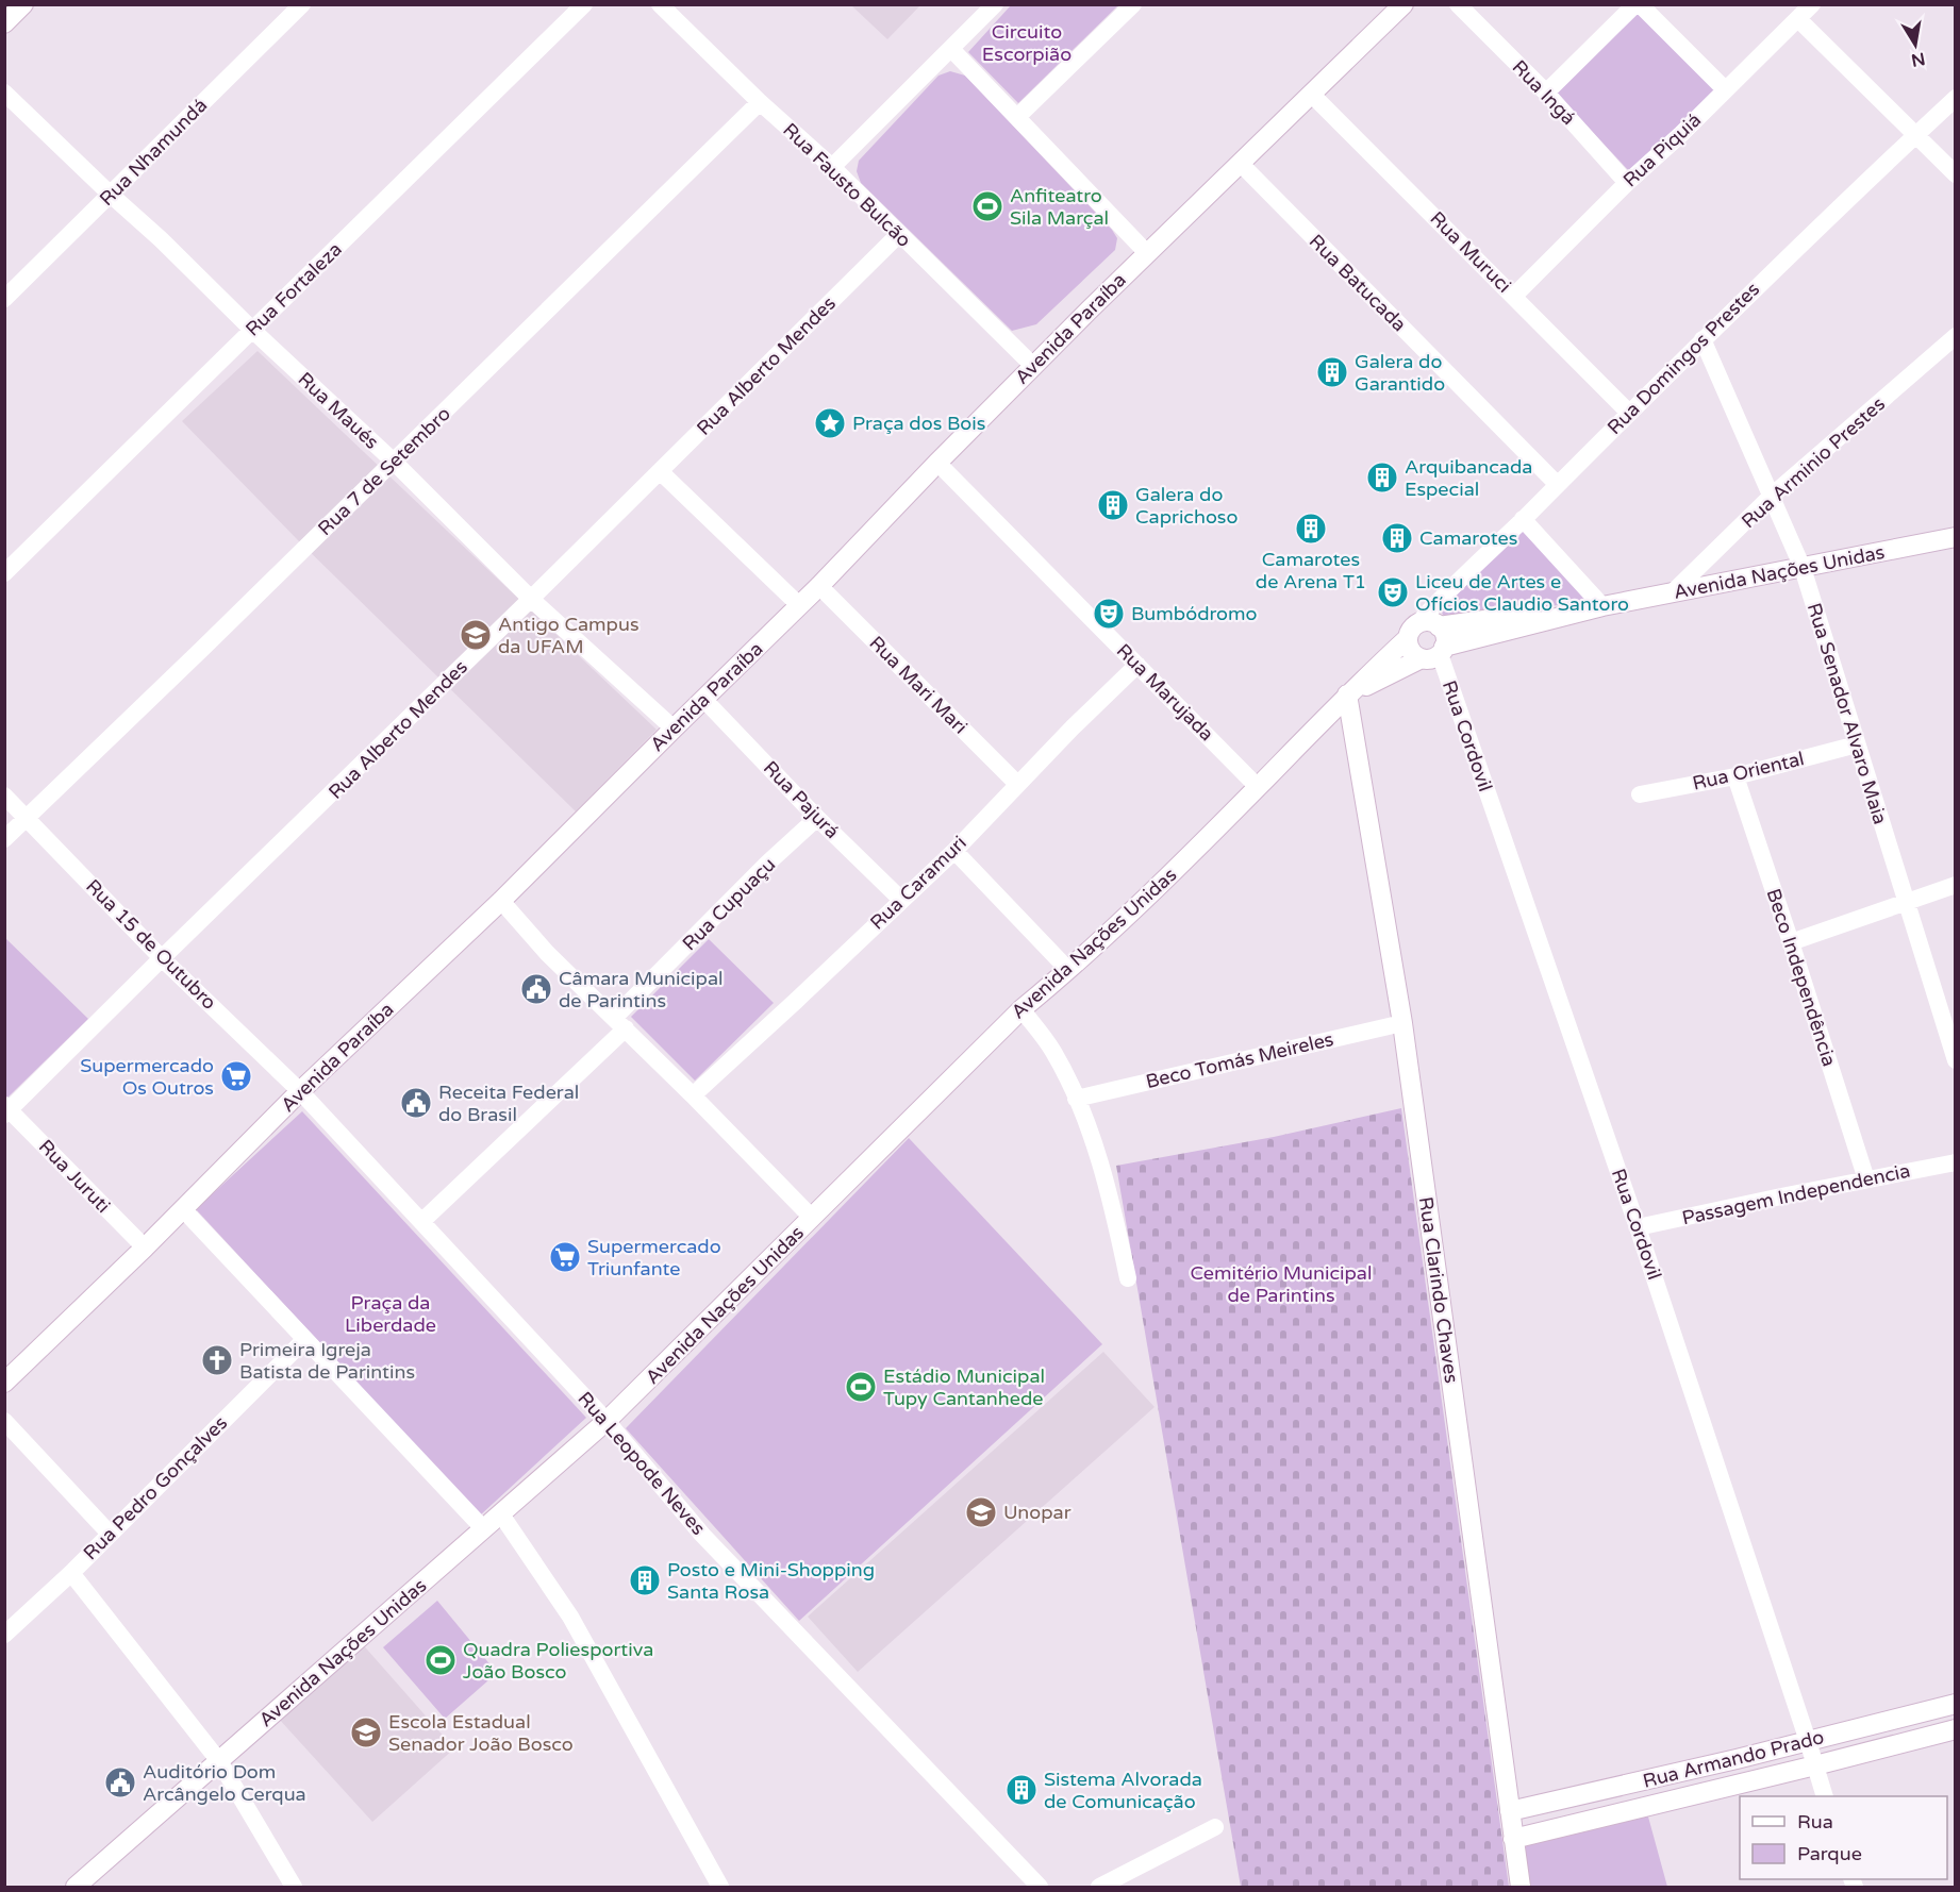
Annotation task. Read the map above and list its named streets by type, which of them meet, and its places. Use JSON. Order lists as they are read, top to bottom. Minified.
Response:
{"streets":{"street":["Rua Ingá","Rua Piquiá","Rua Nhamundá","Rua Fausto Bulcão","Rua Muruci","Rua Batucada","Rua Fortaleza","Avenida Paraíba","Rua Domingos Prestes","Rua Alberto Mendes","Rua Maués","Rua Arminio Prestes","Rua 7 de Setembro","Avenida Nações Unidas","Rua Mari Mari","Rua Marujada","Rua Senador Alvaro Maia","Rua Cordovil","Rua Oriental","Rua Pajurá","Rua Caramuri","Rua Cupuaçu","Rua 15 de Outubro","Beco Independência","Beco Tomás Meireles","Rua Juruti","Passagem Independencia","Rua Clarindo Chaves","Rua Leopode Neves","Rua Pedro Gonçalves","Rua Armando Prado"]},"crossings":[["Rua Ingá","Rua Piquiá"],["Rua Piquiá","Rua Muruci"],["Rua Nhamundá","Rua Maués"],["Rua Fausto Bulcão","Avenida Paraíba"],["Rua Fausto Bulcão","Rua Alberto Mendes"],["Rua Fausto Bulcão","Rua 7 de Setembro"],["Rua Muruci","Avenida Paraíba"],["Rua Muruci","Rua Domingos Prestes"],["Rua Batucada","Avenida Paraíba"],["Rua Batucada","Rua Domingos Prestes"],["Rua Fortaleza","Rua Maués"],["Avenida Paraíba","Rua Maués"],["Avenida Paraíba","Rua Mari Mari"],["Avenida Paraíba","Rua Marujada"],["Avenida Paraíba","Rua Pajurá"],["Avenida Paraíba","Rua 15 de Outubro"],["Avenida Paraíba","Rua Juruti"],["Avenida Paraíba","Rua Leopode Neves"],["Rua Domingos Prestes","Avenida Nações Unidas"],["Rua Domingos Prestes","Rua Senador Alvaro Maia"],["Rua Domingos Prestes","Rua Cordovil"],["Rua Alberto Mendes","Rua Maués"],["Rua Alberto Mendes","Rua 15 de Outubro"],["Rua Alberto Mendes","Rua Juruti"],["Rua Maués","Rua 7 de Setembro"],["Rua Arminio Prestes","Avenida Nações Unidas"],["Rua Arminio Prestes","Rua Senador Alvaro Maia"],["Rua 7 de Setembro","Rua 15 de Outubro"],["Avenida Nações Unidas","Rua Marujada"],["Avenida Nações Unidas","Rua Senador Alvaro Maia"],["Avenida Nações Unidas","Rua Cordovil"],["Avenida Nações Unidas","Rua Clarindo Chaves"],["Avenida Nações Unidas","Rua Leopode Neves"],["Rua Mari Mari","Rua Caramuri"],["Rua Marujada","Rua Caramuri"],["Rua Senador Alvaro Maia","Rua Oriental"],["Rua Cordovil","Passagem Independencia"],["Rua Cordovil","Rua Armando Prado"],["Rua Oriental","Beco Independência"],["Rua Pajurá","Rua Caramuri"],["Rua Pajurá","Rua Cupuaçu"],["Rua 15 de Outubro","Rua Leopode Neves"],["Beco Independência","Passagem Independencia"],["Beco Tomás Meireles","Rua Clarindo Chaves"],["Rua Clarindo Chaves","Rua Armando Prado"]],"parks":["Circuito Escorpião","Cemitério Municipal de Parintins","Praça da Liberdade"],"places":{"sports":["Anfiteatro Sila Marçal","Estádio Municipal Tupy Cantanhede","Quadra Poliesportiva João Bosco"],"building":["Galera do Garantido","Arquibancada Especial","Galera do Caprichoso","Camarotes de Arena T1","Camarotes","Posto e Mini-Shopping Santa Rosa","Sistema Alvorada de Comunicação"],"place":["Praça dos Bois"],"theatre":["Liceu de Artes e Ofícios Claudio Santoro","Bumbódromo"],"school or university":["Antigo Campus da UFAM","Unopar","Escola Estadual Senador João Bosco"],"public building":["Câmara Municipal de Parintins","Receita Federal do Brasil","Auditório Dom Arcângelo Cerqua"],"supermarket":["Supermercado Os Outros","Supermercado Triunfante"],"church":["Primeira Igreja Batista de Parintins"]},"legend":["Rua","Parque"],"north":"bottom"}
